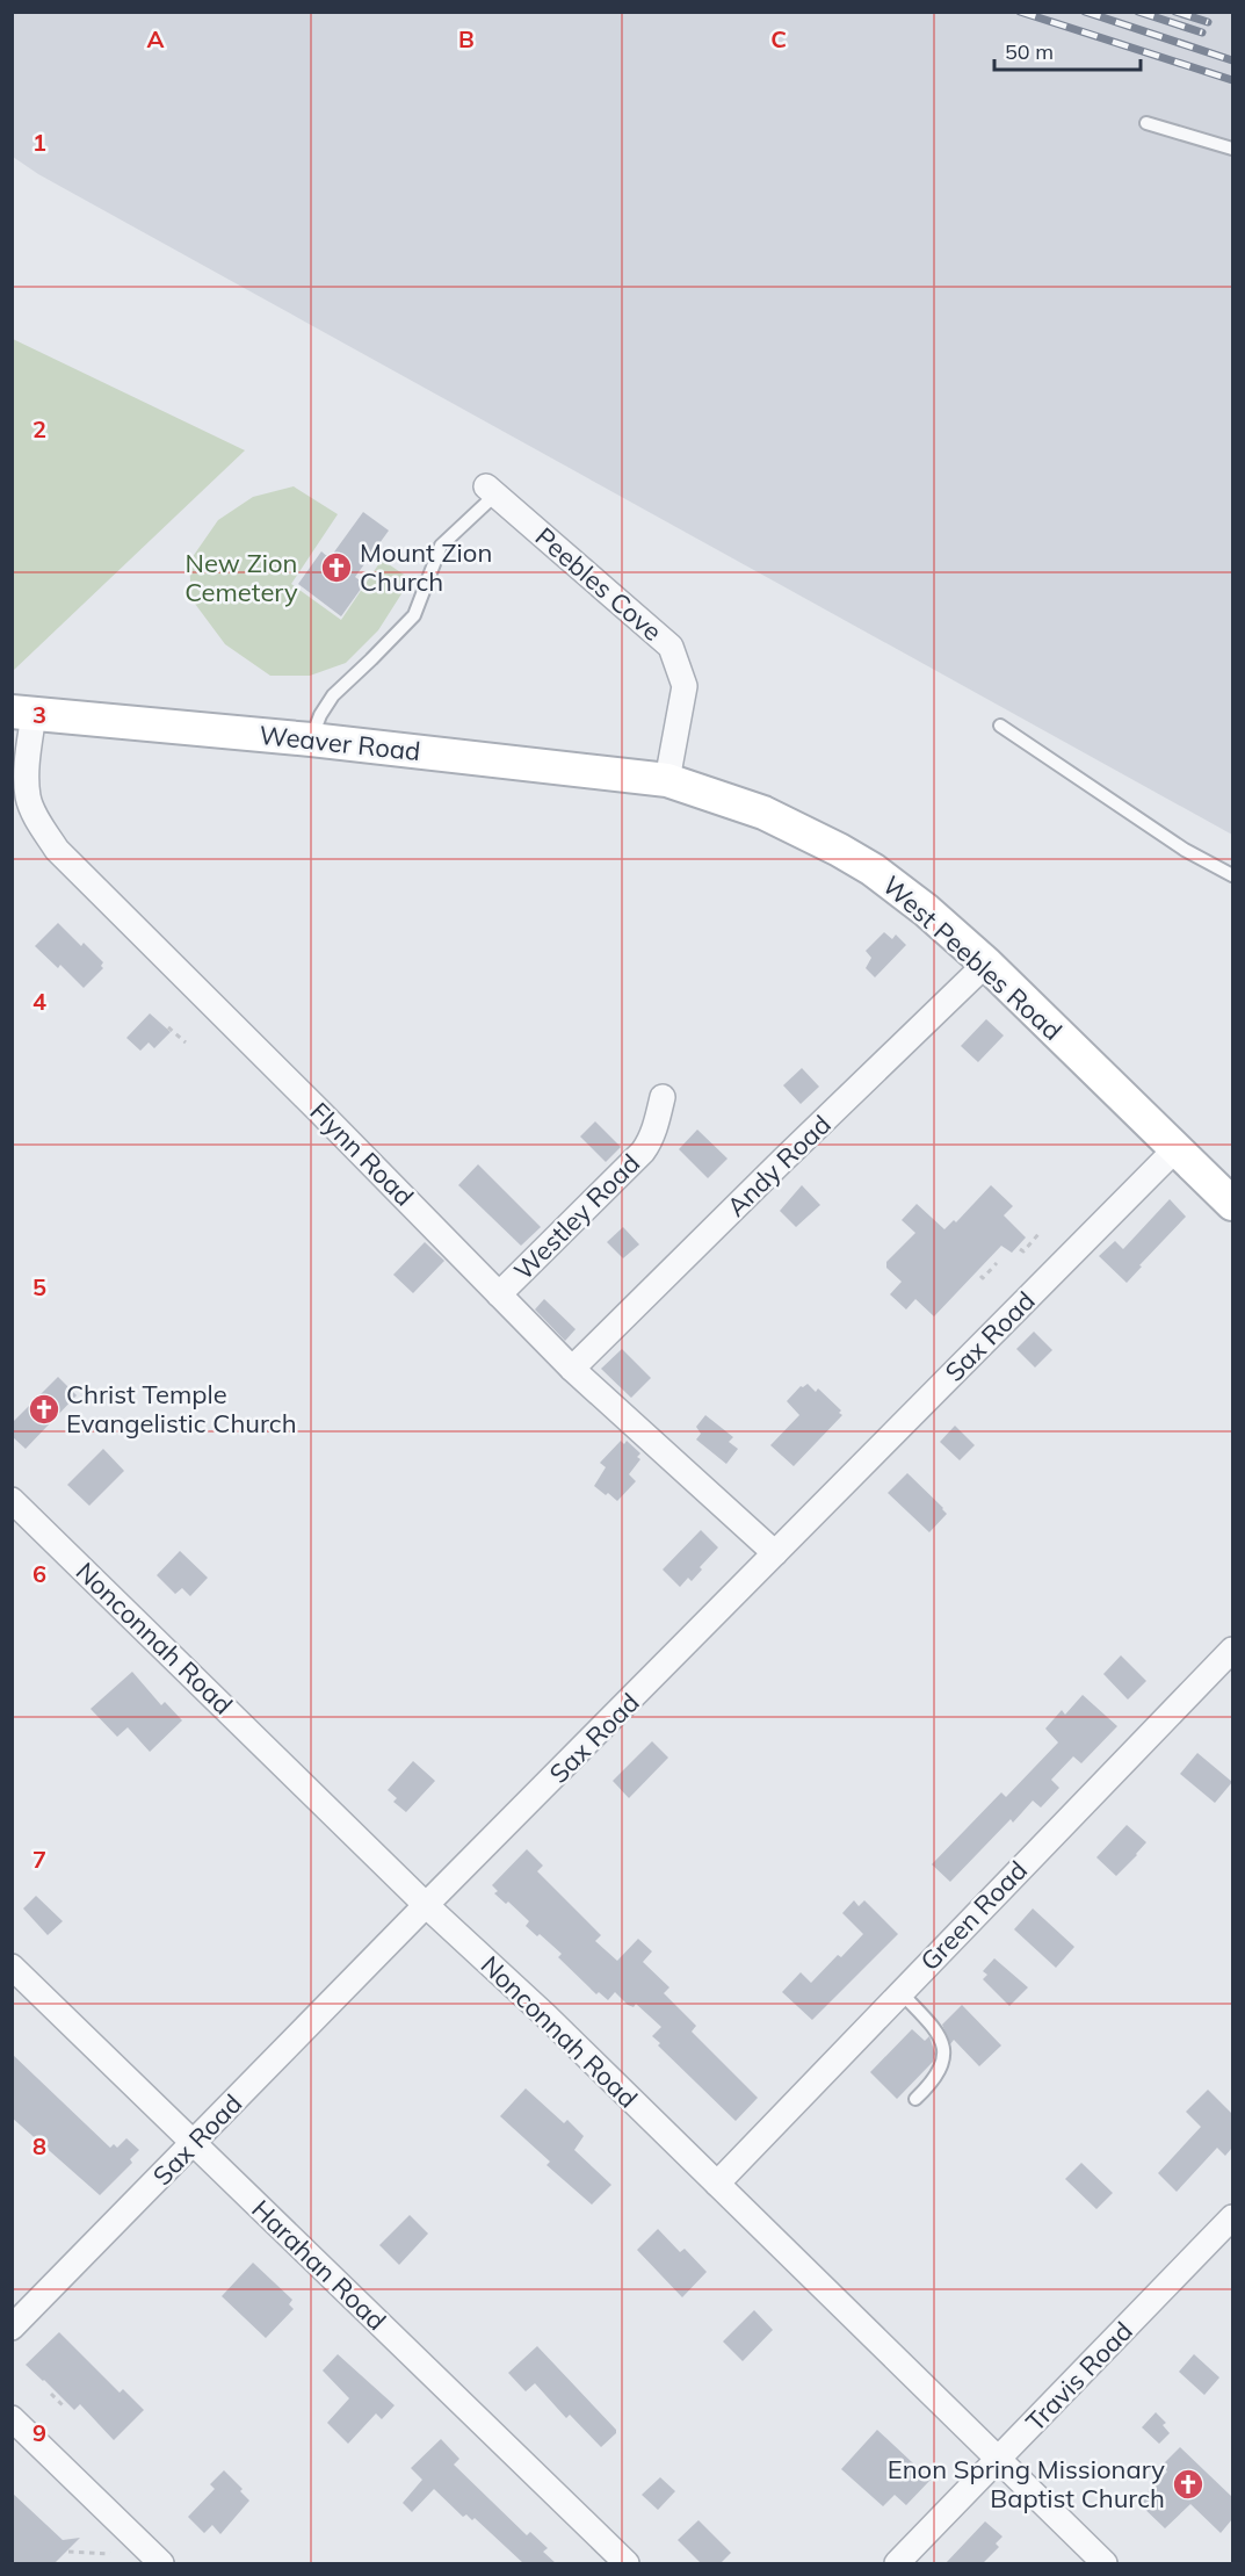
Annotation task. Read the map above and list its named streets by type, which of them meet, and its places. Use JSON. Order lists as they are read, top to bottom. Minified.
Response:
{"streets":{"main road":["Weaver Road","West Peebles Road"],"street":["Peebles Cove","Flynn Road","Andy Road","Westley Road","Sax Road","Nonconnah Road","Green Road","Harahan Road","Travis Road"]},"crossings":[["Peebles Cove","Weaver Road"],["Peebles Cove","West Peebles Road"],["Weaver Road","West Peebles Road"],["Weaver Road","Flynn Road"],["West Peebles Road","Andy Road"],["West Peebles Road","Sax Road"],["Flynn Road","Andy Road"],["Flynn Road","Westley Road"],["Flynn Road","Sax Road"],["Sax Road","Nonconnah Road"],["Sax Road","Harahan Road"],["Nonconnah Road","Green Road"],["Nonconnah Road","Travis Road"]],"parks":["New Zion Cemetery"],"places":{"church":["Mount Zion Church","Christ Temple Evangelistic Church","Enon Spring Missionary Baptist Church"]},"scale_bar":"50 m","grid":{"columns":["A","B","C"],"rows":["1","2","3","4","5","6","7","8","9"]}}
